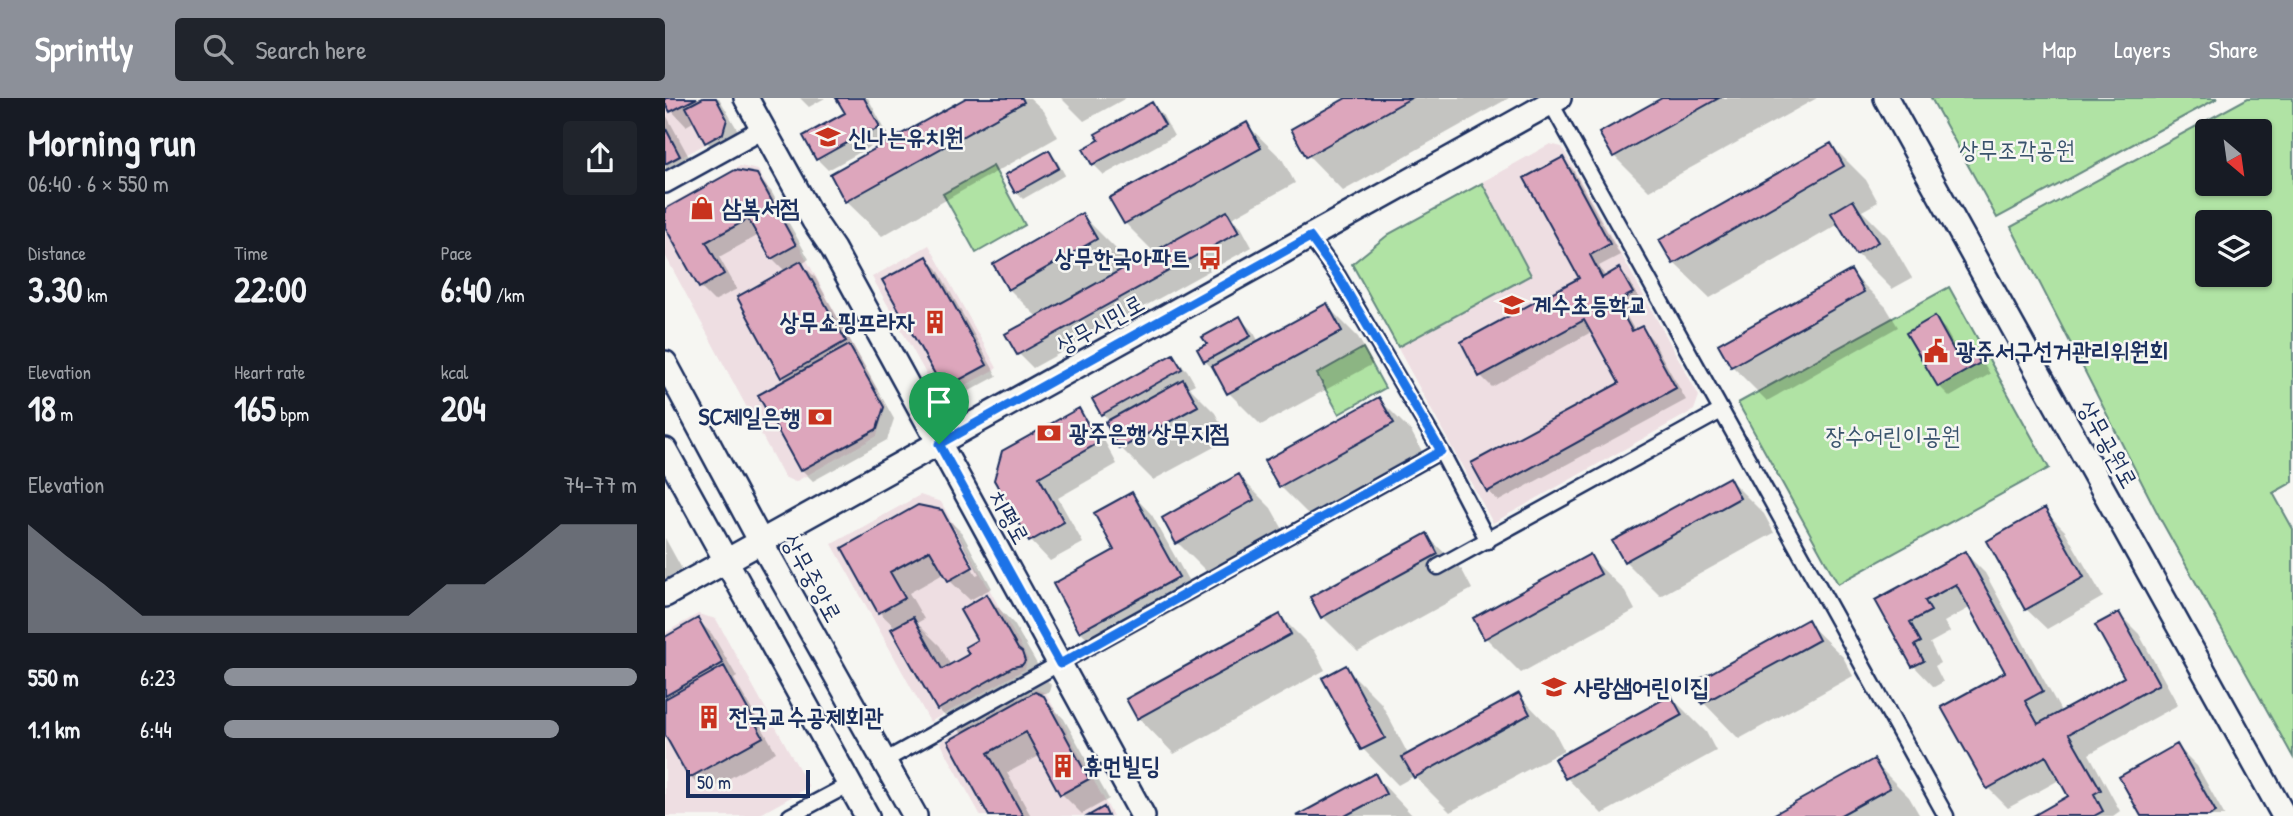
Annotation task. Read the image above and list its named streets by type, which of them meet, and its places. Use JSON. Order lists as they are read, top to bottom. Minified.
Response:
{"streets":{"street":["상무시민로","상무공원로","치평로","상무중앙로"]},"crossings":[["상무시민로","치평로"],["상무시민로","상무중앙로"]],"parks":["상무조각공원","장수어린이공원"],"places":{"school or university":["신나는유치원","계수초등학교","사랑샘어린이집"],"shop":["삼복서점"],"bus stop":["상무한국아파트"],"building":["상무쇼핑프라자","전국교수공제회관","휴먼빌딩"],"public building":["광주서구선거관리위원회"],"bank":["SC제일은행","광주은행 상무지점"]},"scale_bar":"50 m","north":"bottom right","page":{"header":"Sprintly","search":"Search here","nav":["Map","Layers","Share"],"heading":["Morning run","06:40 · 6 × 550 m"],"stats":[["Distance","3.30 km"],["Time","22:00"],["Pace","6:40 /km"],["Elevation","18 m"],["Heart rate","165 bpm"],["kcal","204"]],"chart":["Elevation","74–77 m"],"list":[{"name":"550 m","note":"6:23"},{"name":"1.1 km","note":"6:44"}],"scale":"50 m"}}
